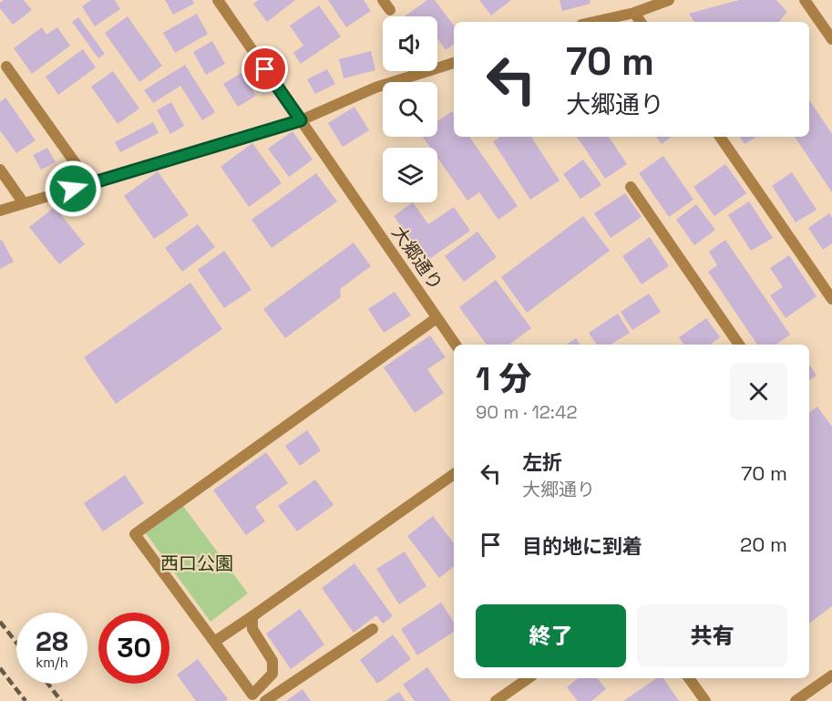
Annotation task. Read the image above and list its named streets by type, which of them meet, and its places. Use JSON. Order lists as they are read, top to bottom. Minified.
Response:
{"streets":{"street":["大郷通り"]},"parks":["西口公園"],"page":{"turn":["70 m","大郷通り"],"heading":["1 分","90 m · 12:42"],"list":[{"name":"左折","note":"大郷通り","value":"70 m"},{"name":"目的地に到着","value":"20 m"}],"buttons":["終了","共有"],"speed":"28 km/h","limit":"30"}}
